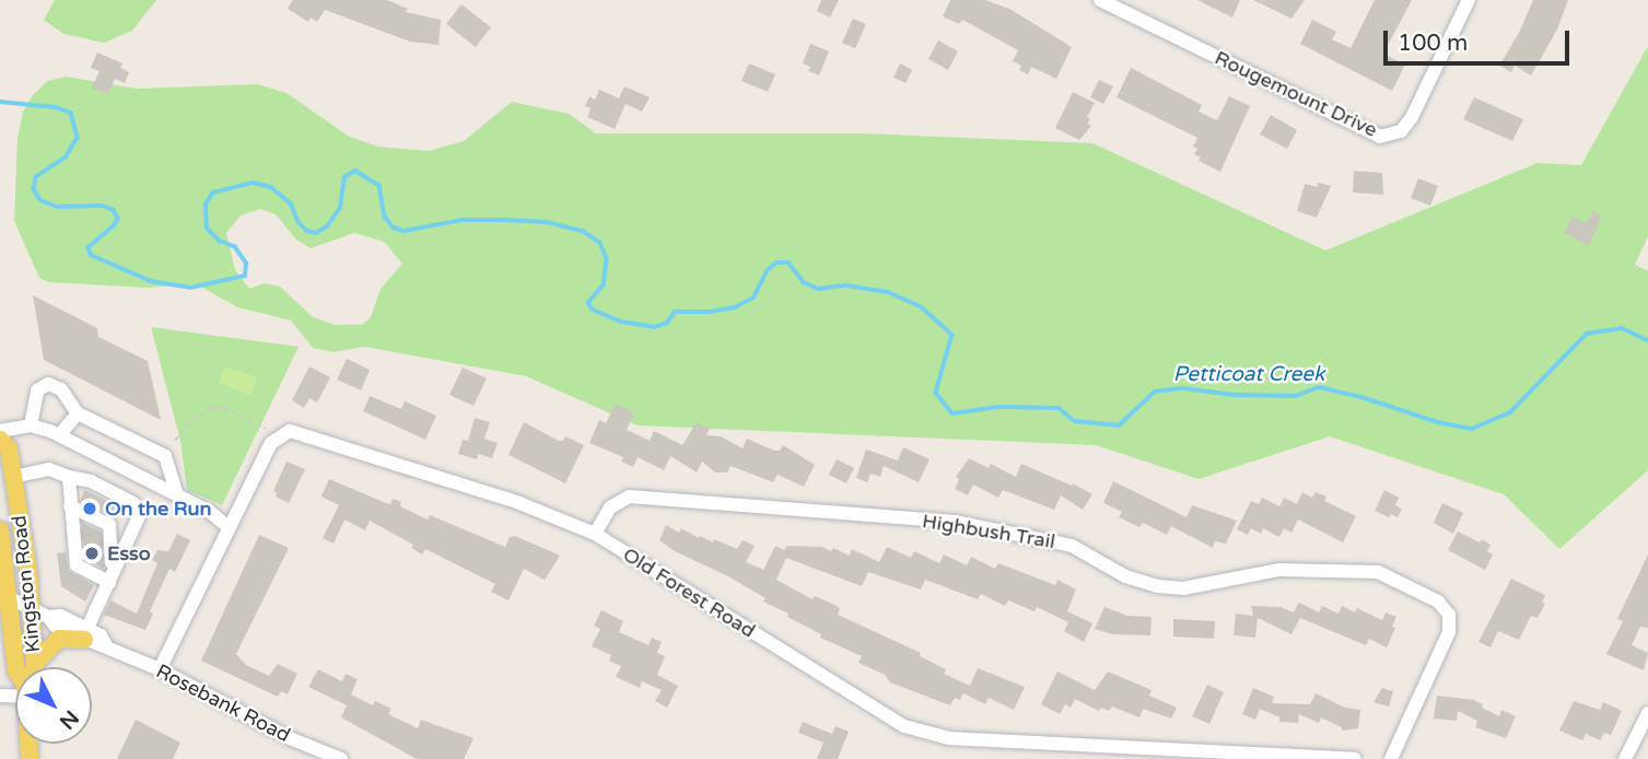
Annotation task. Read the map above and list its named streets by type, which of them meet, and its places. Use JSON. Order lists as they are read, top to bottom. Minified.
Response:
{"streets":{"main road":["Kingston Road"],"street":["Rougemount Drive","Highbush Trail","Old Forest Road","Rosebank Road"]},"crossings":[["Highbush Trail","Old Forest Road"],["Kingston Road","Rosebank Road"]],"water":["Petticoat Creek"],"places":["On the Run","Esso"],"scale_bar":"100 m","north":"bottom right"}
